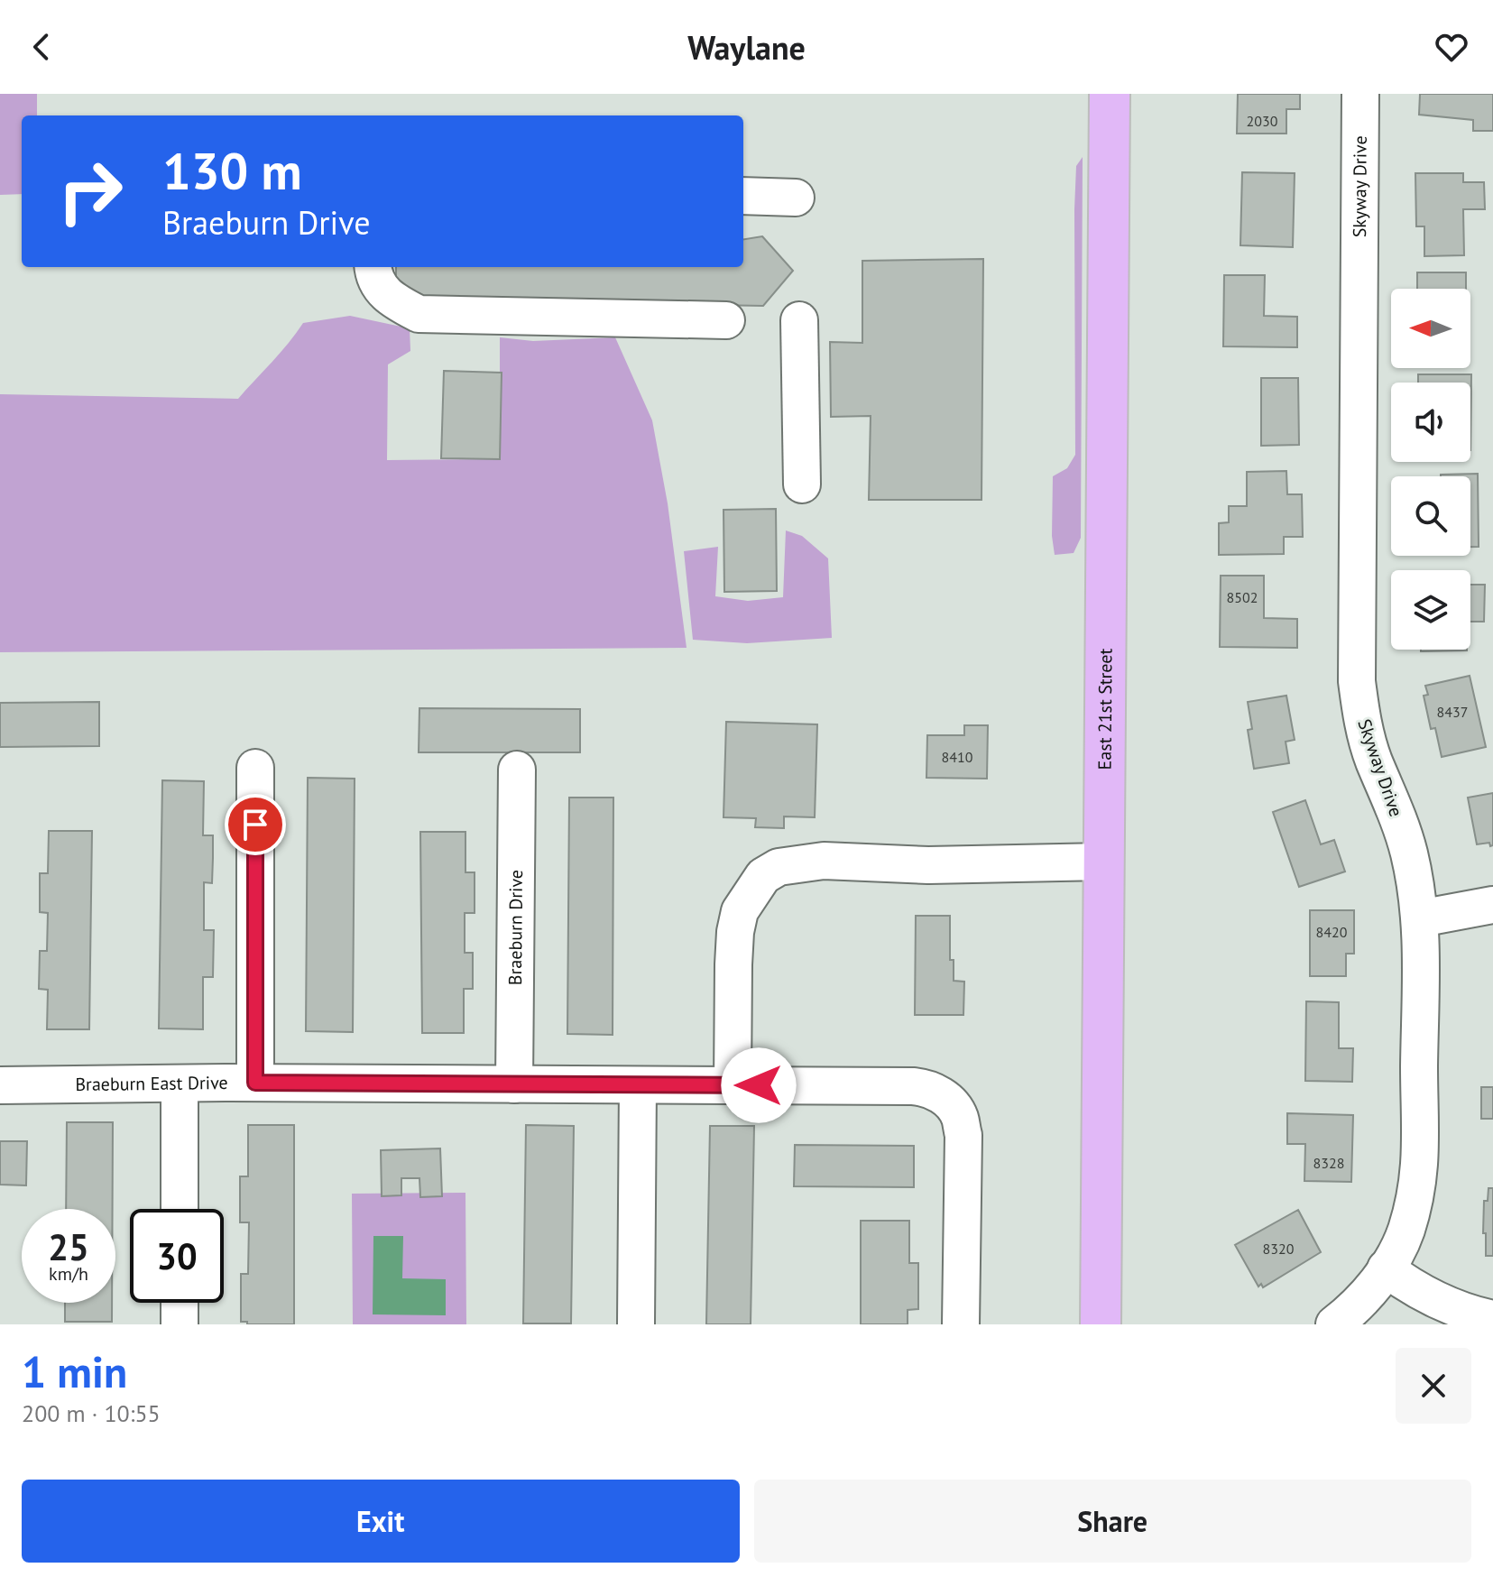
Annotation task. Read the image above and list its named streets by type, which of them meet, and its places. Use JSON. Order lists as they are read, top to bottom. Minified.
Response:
{"streets":{"main road":["East 21st Street"],"street":["Skyway Drive","Braeburn Drive","Braeburn East Drive"]},"crossings":[["Braeburn Drive","Braeburn East Drive"]],"house_numbers":["2030","8502","8437","8410","8420","8328","8320"],"north":"left","page":{"header":"Waylane","turn":["130 m","Braeburn Drive"],"speed":"25 km/h","limit":"30","heading":["1 min","200 m · 10:55"],"buttons":["Exit","Share"]}}
